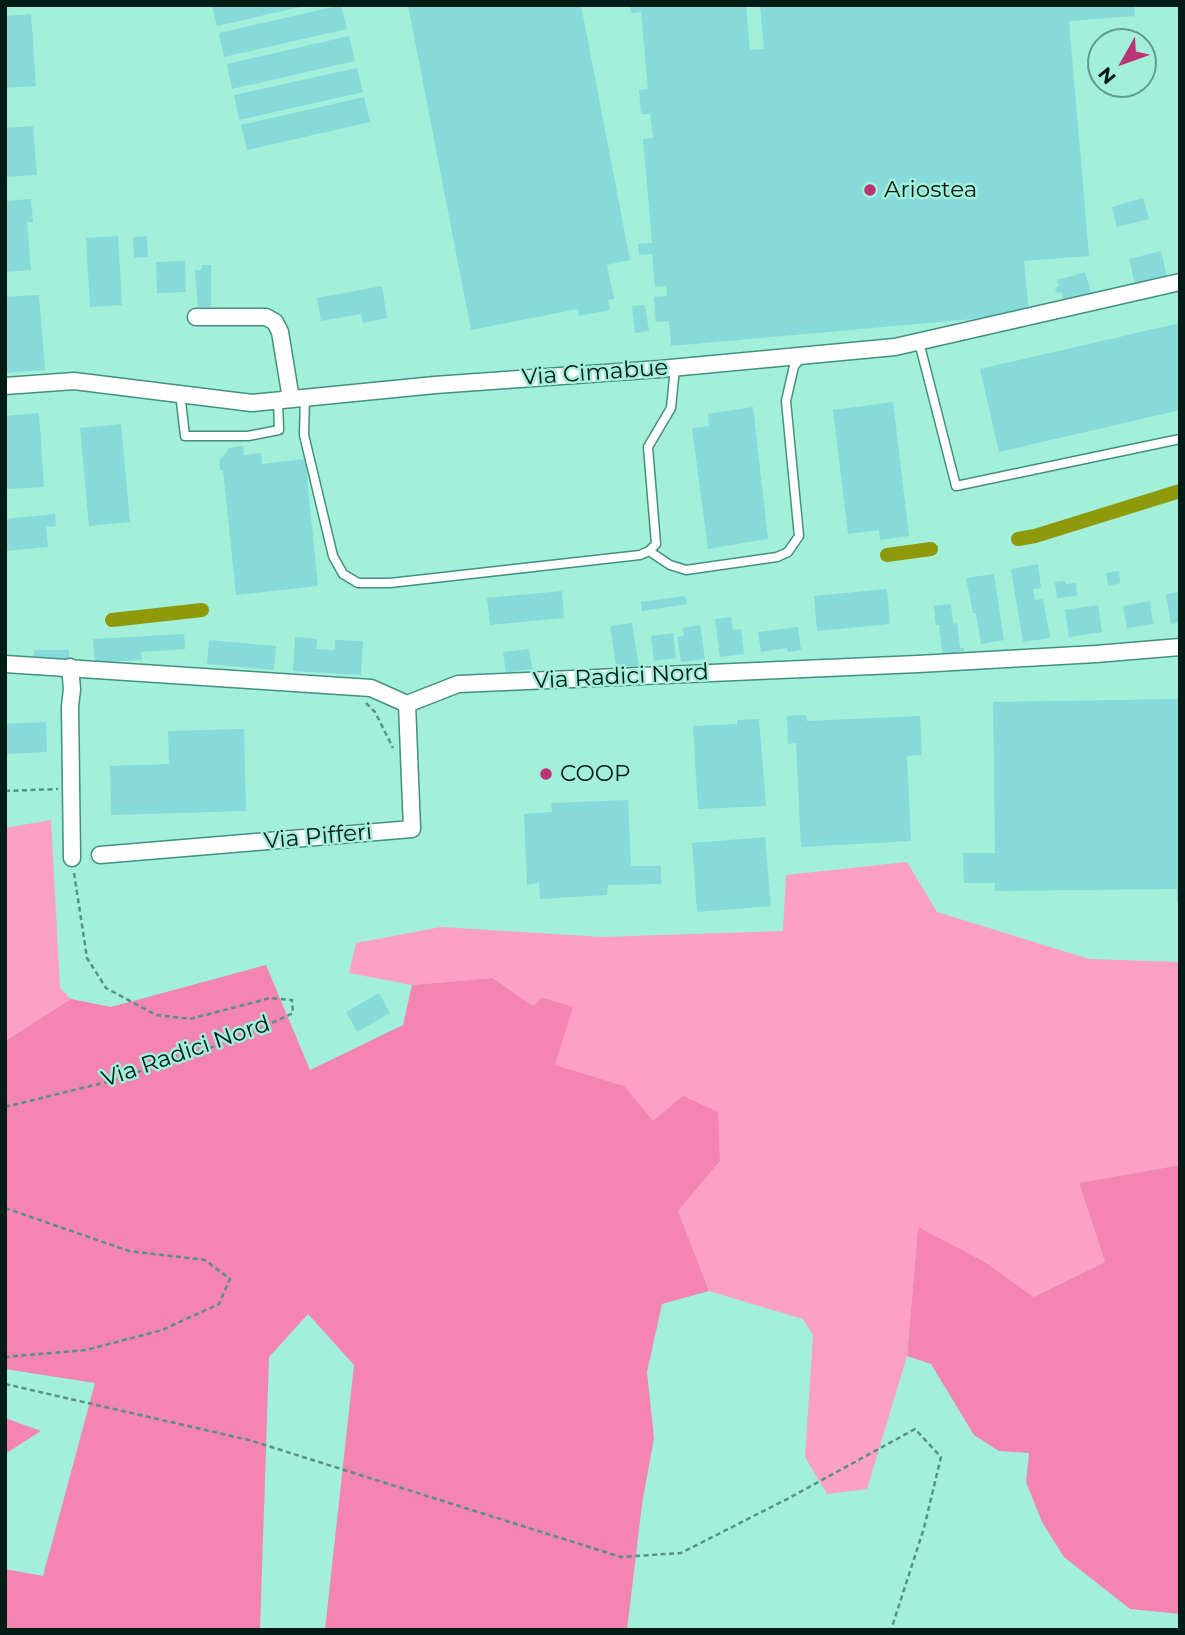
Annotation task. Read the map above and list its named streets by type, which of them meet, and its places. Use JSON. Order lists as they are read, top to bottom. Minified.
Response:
{"streets":{"street":["Via Cimabue","Via Radici Nord","Via Pifferi"]},"crossings":[["Via Radici Nord","Via Pifferi"]],"places":["Ariostea","COOP"],"north":"bottom left"}
